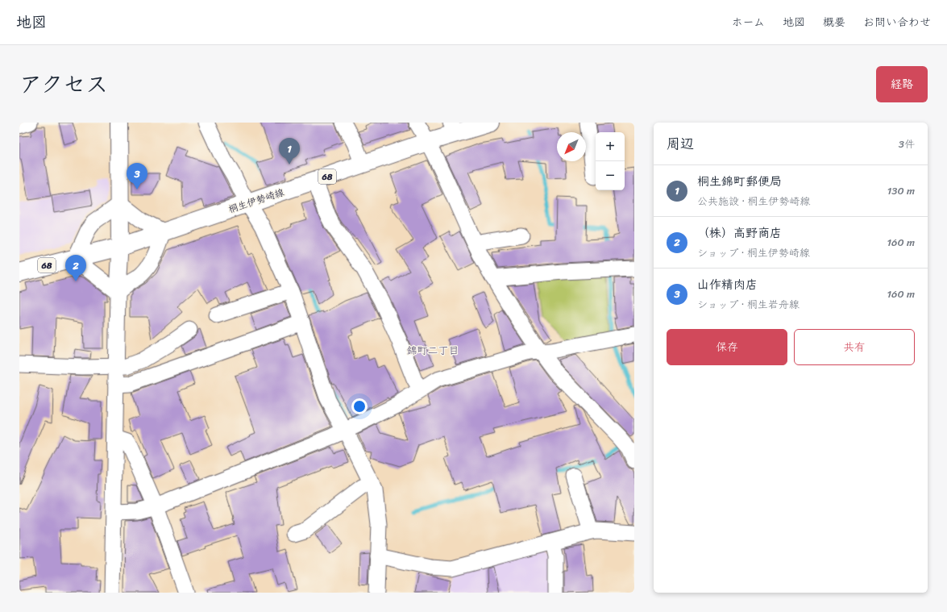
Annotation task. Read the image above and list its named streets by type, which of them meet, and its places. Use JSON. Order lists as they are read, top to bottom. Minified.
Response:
{"streets":{"main road":["68","桐生伊勢崎線"]},"districts":["錦町二丁目"],"north":"bottom left","page":{"header":"地図","nav":["ホーム","地図","概要","お問い合わせ"],"title":"アクセス","buttons":["経路",["保存","共有"]],"heading":["周辺","3件"],"map_buttons":["+","−"],"pins":["1","3","2"],"list":[{"mark":"1","name":"桐生錦町郵便局","note":"公共施設 · 桐生伊勢崎線","value":"130 m"},{"mark":"2","name":"（株）高野商店","note":"ショップ · 桐生伊勢崎線","value":"160 m"},{"mark":"3","name":"山作精肉店","note":"ショップ · 桐生岩舟線","value":"160 m"}]}}
